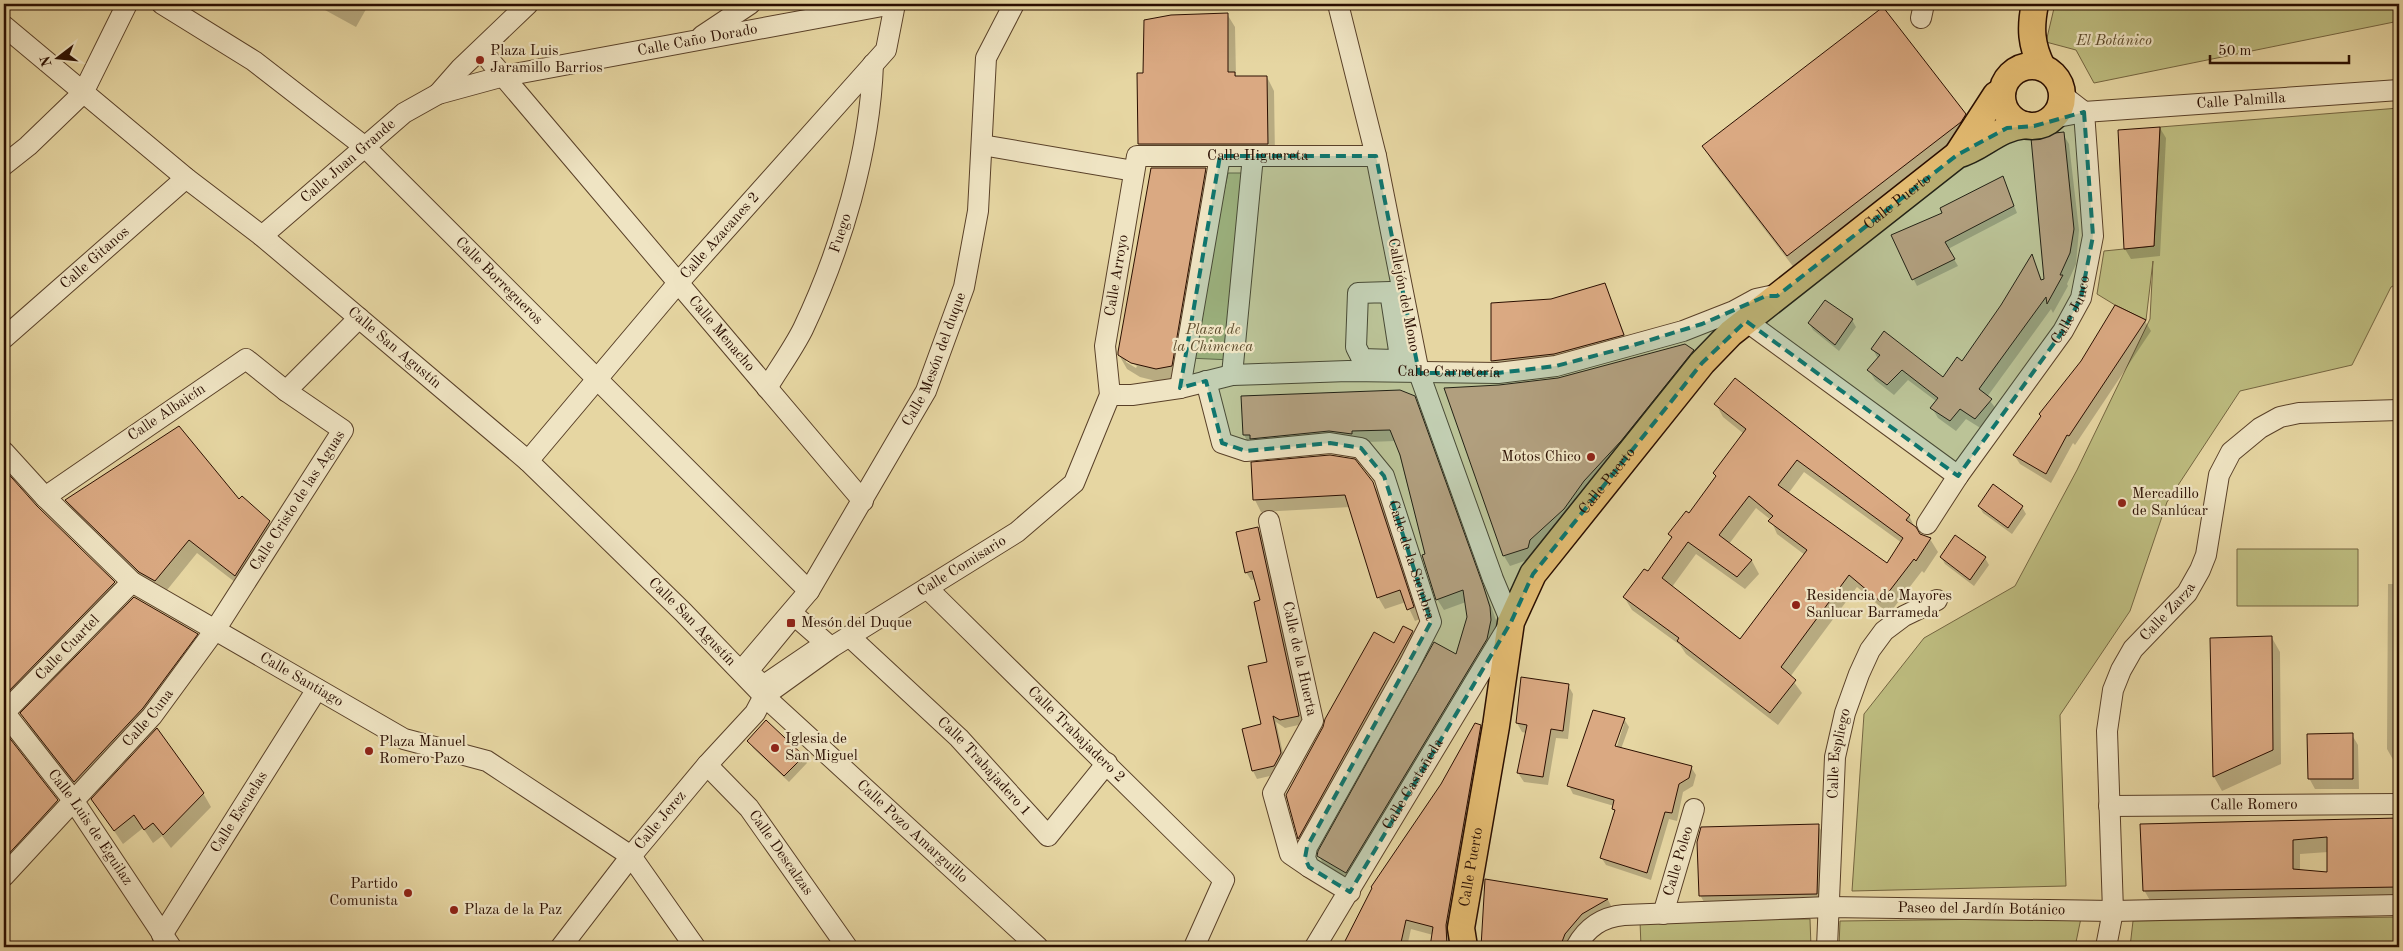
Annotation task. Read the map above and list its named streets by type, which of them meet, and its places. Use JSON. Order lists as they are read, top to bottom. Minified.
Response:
{"streets":{"main road":["Calle Puerto"],"street":["Calle Caño Dorado","Calle Palmilla","Calle Higuereta","Calle Juan Grande","Fuego","Calle Azacanes 2","Calle Gitanos","Calle Arroyo","Calle Borregueros","Callejón del Mono","Calle Junco","Calle Menacho","Calle San Agustín","Calle Mesón del duque","Calle Carretería","Calle Albaicín","Calle Cristo de las Aguas","Calle de la Siembra","Calle Comisario","Calle Zarza","Calle Cuartel","Calle de la Huerta","Calle Santiago","Calle Cuna","Calle Trabajadero 2","Calle Espliego","Calle Trabajadero 1","Calle Castañeda","Calle Romero","Calle Escuelas","Calle Jerez","Calle Luis de Eguilaz","Calle Pozo Amarguillo","Calle Descalzas","Calle Poleo","Paseo del Jardín Botánico"]},"crossings":[["Calle Caño Dorado","Calle Azacanes 2"],["Calle Caño Dorado","Calle Menacho"],["Calle Palmilla","Calle Puerto"],["Calle Palmilla","Calle Junco"],["Calle Higuereta","Calle Arroyo"],["Calle Higuereta","Callejón del Mono"],["Calle Higuereta","Calle Mesón del duque"],["Calle Juan Grande","Calle Borregueros"],["Calle Juan Grande","Calle San Agustín"],["Calle Puerto","Callejón del Mono"],["Calle Puerto","Calle Carretería"],["Calle Puerto","Calle Castañeda"],["Fuego","Calle Azacanes 2"],["Fuego","Calle Menacho"],["Calle Azacanes 2","Calle Borregueros"],["Calle Azacanes 2","Calle Menacho"],["Calle Azacanes 2","Calle San Agustín"],["Calle Gitanos","Calle San Agustín"],["Calle Arroyo","Calle Carretería"],["Calle Arroyo","Calle Comisario"],["Calle Borregueros","Calle Mesón del duque"],["Callejón del Mono","Calle Carretería"],["Callejón del Mono","Calle Castañeda"],["Calle Menacho","Calle Mesón del duque"],["Calle San Agustín","Calle Mesón del duque"],["Calle San Agustín","Calle Comisario"],["Calle San Agustín","Calle Jerez"],["Calle San Agustín","Calle Pozo Amarguillo"],["Calle Carretería","Calle de la Siembra"],["Calle Carretería","Calle Comisario"],["Calle Albaicín","Calle Cristo de las Aguas"],["Calle Albaicín","Calle Santiago"],["Calle Cristo de las Aguas","Calle Santiago"],["Calle Cristo de las Aguas","Calle Cuna"],["Calle de la Siembra","Calle de la Huerta"],["Calle Comisario","Calle Trabajadero 2"],["Calle Comisario","Calle Trabajadero 1"],["Calle Comisario","Calle Jerez"],["Calle Comisario","Calle Pozo Amarguillo"],["Calle Zarza","Calle Romero"],["Calle Zarza","Paseo del Jardín Botánico"],["Calle Cuartel","Calle Santiago"],["Calle Cuartel","Calle Luis de Eguilaz"],["Calle Santiago","Calle Cuna"],["Calle Santiago","Calle Escuelas"],["Calle Santiago","Calle Jerez"],["Calle Cuna","Calle Luis de Eguilaz"],["Calle Trabajadero 2","Calle Trabajadero 1"],["Calle Espliego","Paseo del Jardín Botánico"],["Calle Escuelas","Calle Luis de Eguilaz"],["Calle Jerez","Calle Pozo Amarguillo"],["Calle Jerez","Calle Descalzas"],["Calle Poleo","Paseo del Jardín Botánico"]],"parks":["El Botánico","Plaza de la Chimenea"],"places":{"other":["Plaza Luis Jaramillo Barrios","Motos Chico","Mercadillo de Sanlúcar","Residencia de Mayores Sanlucar Barrameda","Iglesia de San Miguel","Plaza Manuel Romero Pazo","Partido Comunista","Plaza de la Paz"],"transit":["Mesón del Duque"]},"scale_bar":"50 m","north":"left"}
